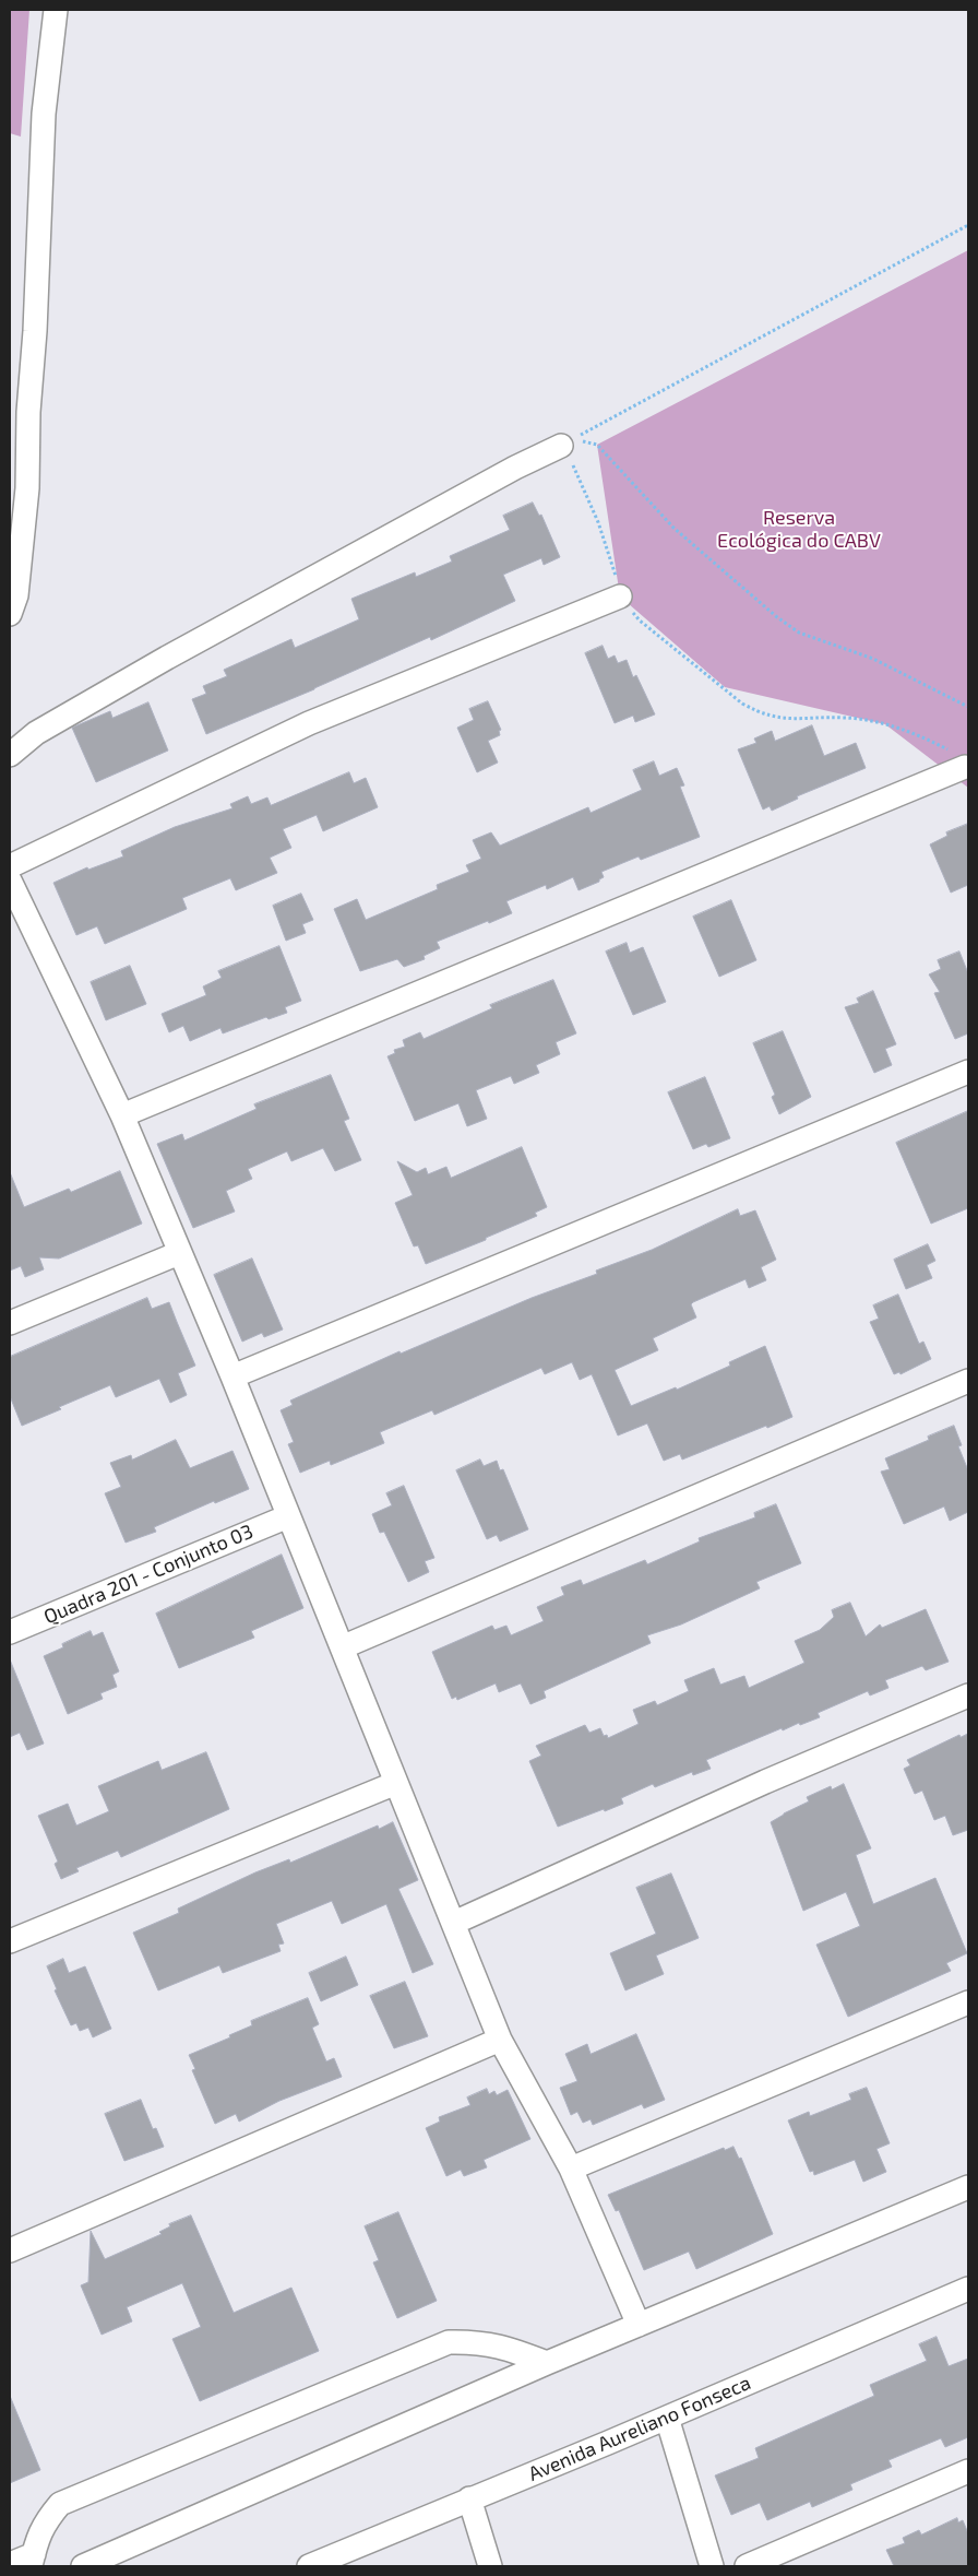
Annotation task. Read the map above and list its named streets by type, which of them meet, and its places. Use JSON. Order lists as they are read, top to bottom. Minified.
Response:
{"streets":{"street":["Quadra 201 - Conjunto 03","Avenida Aureliano Fonseca"]},"parks":["Reserva Ecológica do CABV"]}
